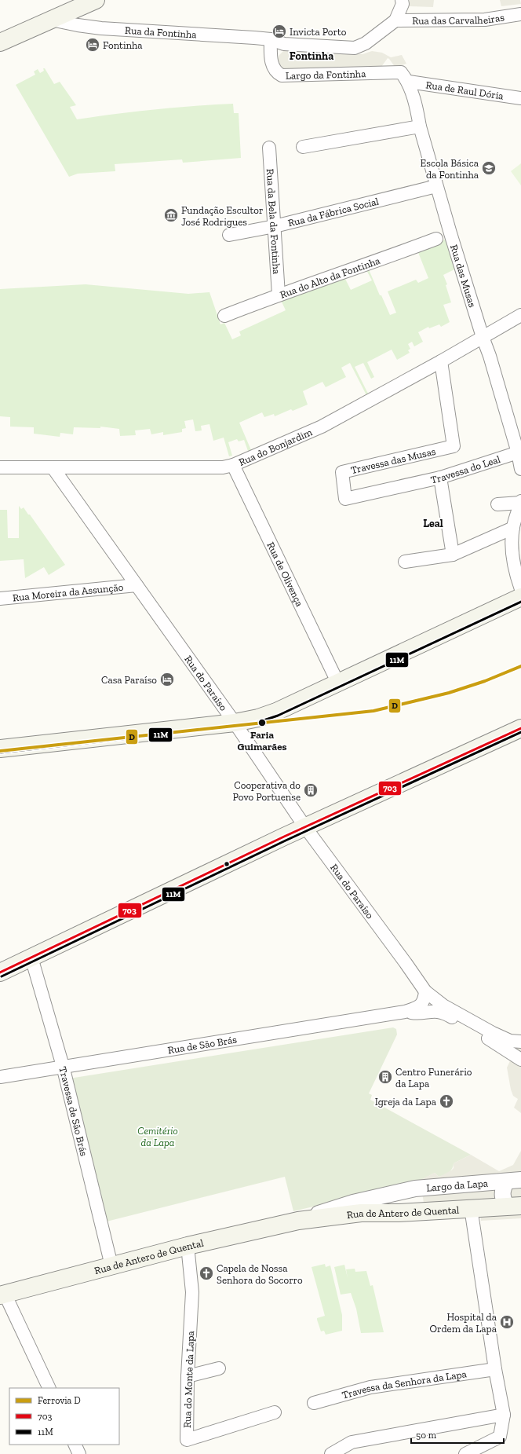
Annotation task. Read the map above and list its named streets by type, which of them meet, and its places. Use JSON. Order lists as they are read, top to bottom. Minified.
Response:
{"streets":{"main road":["Rua de Antero de Quental"],"street":["Rua das Carvalheiras","Rua da Fontinha","Largo da Fontinha","Rua de Raul Dória","Rua da Fábrica Social","Rua da Bela da Fontinha","Rua das Musas","Rua do Alto da Fontinha","Rua do Bonjardim","Travessa das Musas","Travessa do Leal","Rua de Olivença","Rua Moreira da Assunção","Rua do Paraíso","Rua de São Brás","Travessa de São Brás","Largo da Lapa","Rua do Monte da Lapa","Travessa da Senhora da Lapa"]},"crossings":[["Rua da Fontinha","Largo da Fontinha"],["Largo da Fontinha","Rua de Raul Dória"],["Largo da Fontinha","Rua das Musas"],["Rua de Raul Dória","Rua das Musas"],["Rua da Fábrica Social","Rua da Bela da Fontinha"],["Rua da Fábrica Social","Rua das Musas"],["Rua da Bela da Fontinha","Rua do Alto da Fontinha"],["Rua das Musas","Rua do Bonjardim"],["Rua das Musas","Travessa do Leal"],["Rua do Bonjardim","Travessa das Musas"],["Rua do Bonjardim","Rua de Olivença"],["Rua do Bonjardim","Rua do Paraíso"],["Travessa das Musas","Travessa do Leal"],["Rua Moreira da Assunção","Rua do Paraíso"],["Rua de São Brás","Travessa de São Brás"],["Travessa de São Brás","Rua de Antero de Quental"],["Largo da Lapa","Rua de Antero de Quental"],["Rua de Antero de Quental","Rua do Monte da Lapa"]],"districts":["Fontinha","Leal"],"parks":["Cemitério da Lapa"],"places":{"hotel":["Invicta Porto","Fontinha","Casa Paraíso"],"school or university":["Escola Básica da Fontinha"],"museum":["Fundação Escultor José Rodrigues"],"other":["Faria Guimarães"],"building":["Cooperativa do Povo Portuense","Centro Funerário da Lapa"],"church":["Igreja da Lapa","Capela de Nossa Senhora do Socorro"],"hospital":["Hospital da Ordem da Lapa"]},"lines":["transit line 11M","rail line D","transit line 703"],"legend":["Ferrovia D","703","11M"],"scale_bar":"50 m"}
